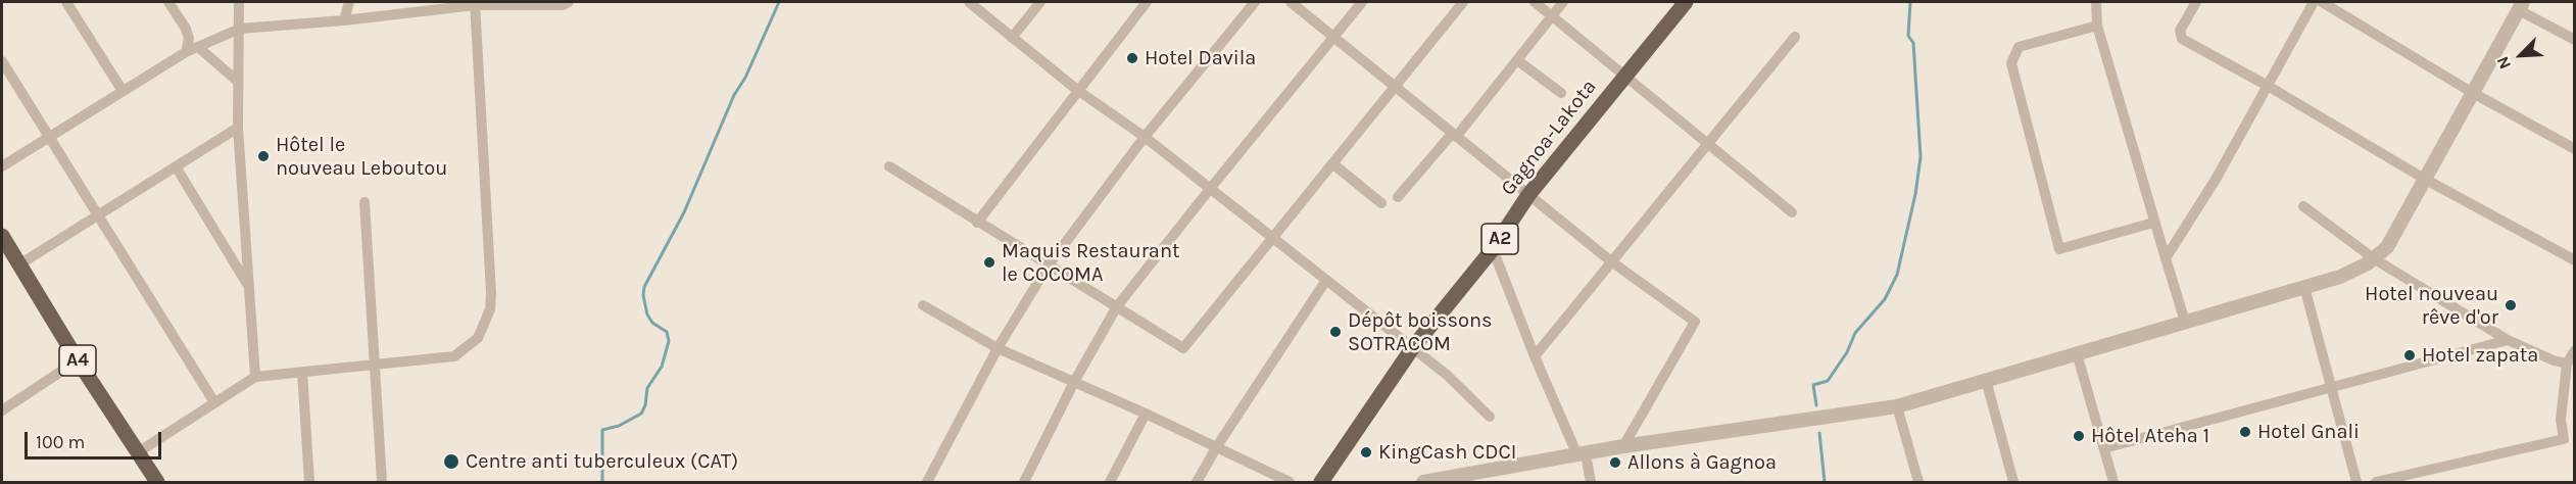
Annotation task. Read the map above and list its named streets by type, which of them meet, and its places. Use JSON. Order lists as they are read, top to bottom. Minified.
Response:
{"streets":{"main road":["Gagnoa-Lakota","A2","A4"]},"places":["Hotel Davila","Hôtel le nouveau Leboutou","Maquis Restaurant le COCOMA","Hotel nouveau rêve d'or","Dépôt boissons SOTRACOM","Hotel zapata","Hotel Gnali","Hôtel Ateha 1","KingCash CDCI","Centre anti tuberculeux (CAT)","Allons à Gagnoa"],"scale_bar":"100 m","north":"bottom left"}
